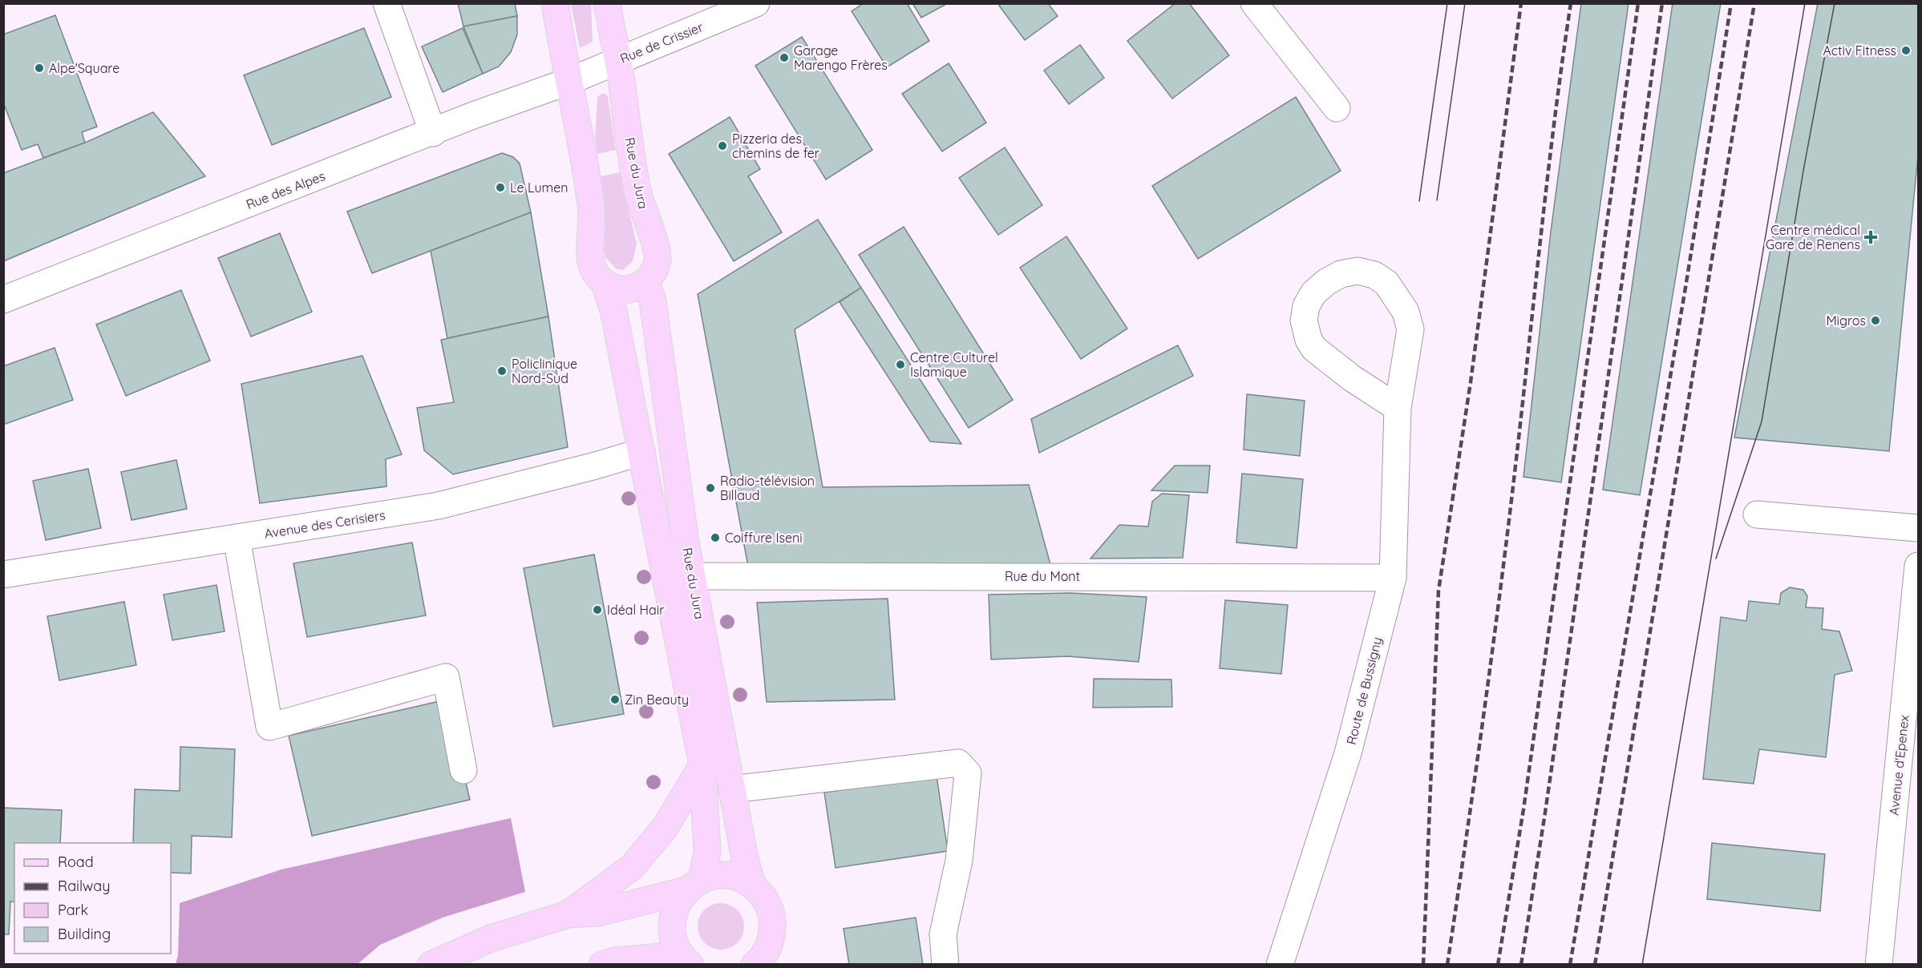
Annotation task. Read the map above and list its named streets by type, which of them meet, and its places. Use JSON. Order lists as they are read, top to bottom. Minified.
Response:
{"streets":{"main road":["Rue du Jura"],"street":["Rue de Crissier","Rue des Alpes","Avenue des Cerisiers","Rue du Mont","Route de Bussigny","Avenue d'Epenex"]},"crossings":[["Rue de Crissier","Rue du Jura"],["Rue de Crissier","Rue des Alpes"],["Rue du Jura","Rue des Alpes"],["Rue du Jura","Avenue des Cerisiers"],["Rue du Jura","Rue du Mont"],["Rue du Mont","Route de Bussigny"]],"places":{"other":["Activ Fitness","Garage Marengo Frères","Alpe'Square","Pizzeria des chemins de fer","Le Lumen","Migros","Centre Culturel Islamique","Policlinique Nord-Sud","Radio-télévision Billaud","Coiffure Iseni","Idéal Hair","Zin Beauty"],"health":["Centre médical Gare de Renens"]},"legend":["Road","Railway","Park","Building"]}
